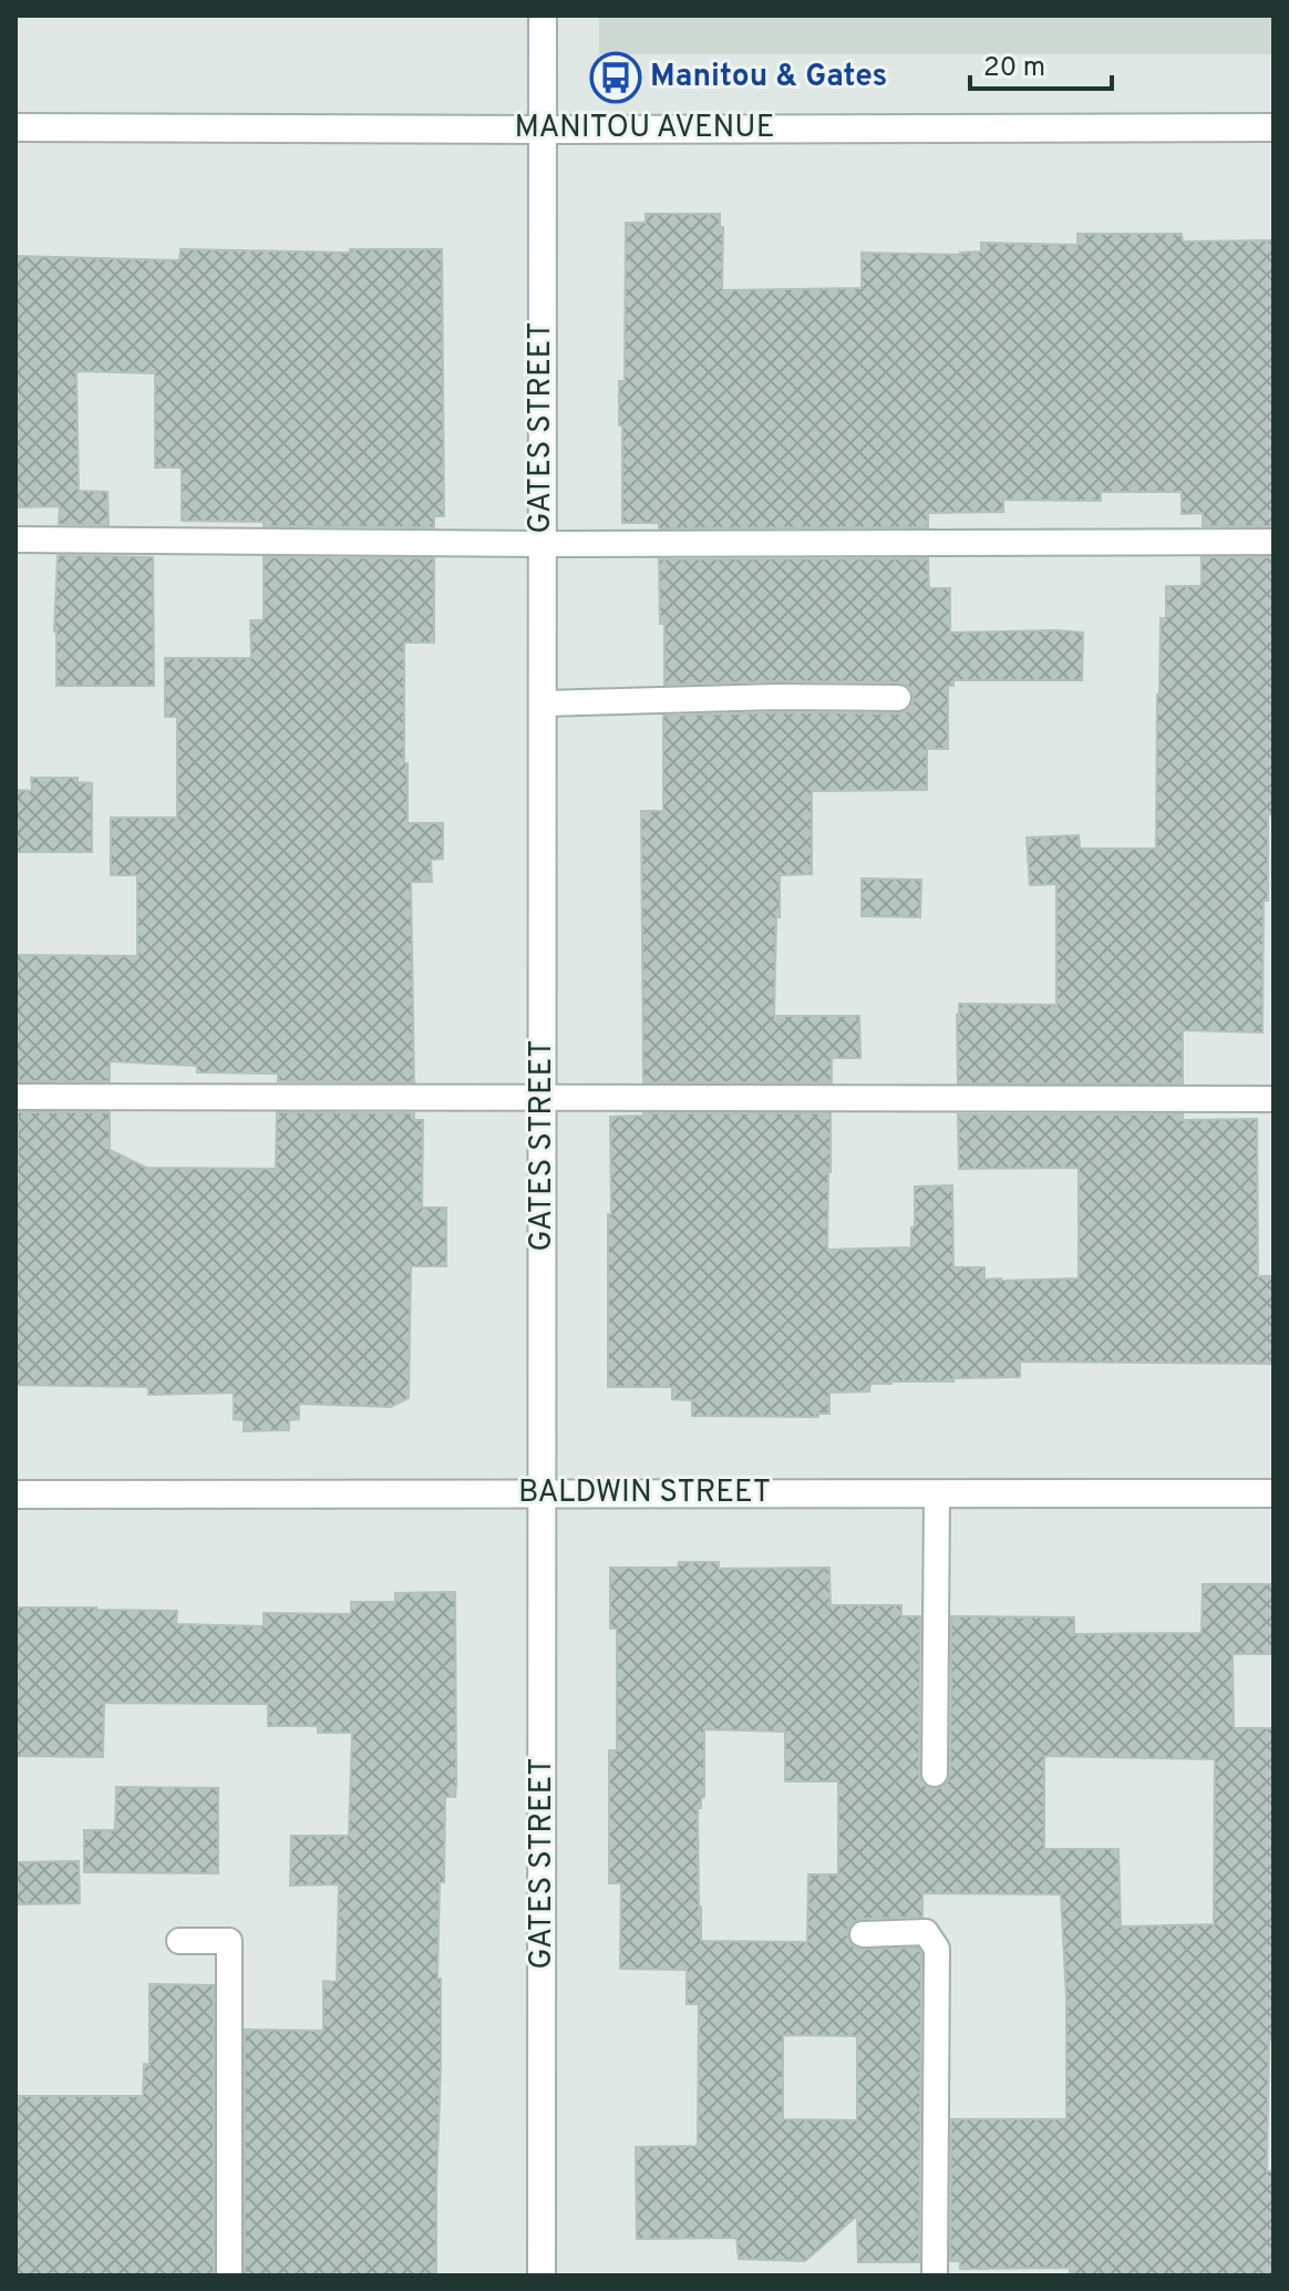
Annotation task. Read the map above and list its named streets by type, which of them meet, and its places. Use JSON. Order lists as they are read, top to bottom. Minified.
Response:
{"streets":{"street":["MANITOU AVENUE","GATES STREET","BALDWIN STREET"]},"crossings":[["MANITOU AVENUE","GATES STREET"],["GATES STREET","BALDWIN STREET"]],"places":{"bus stop":["Manitou & Gates"]},"scale_bar":"20 m"}
